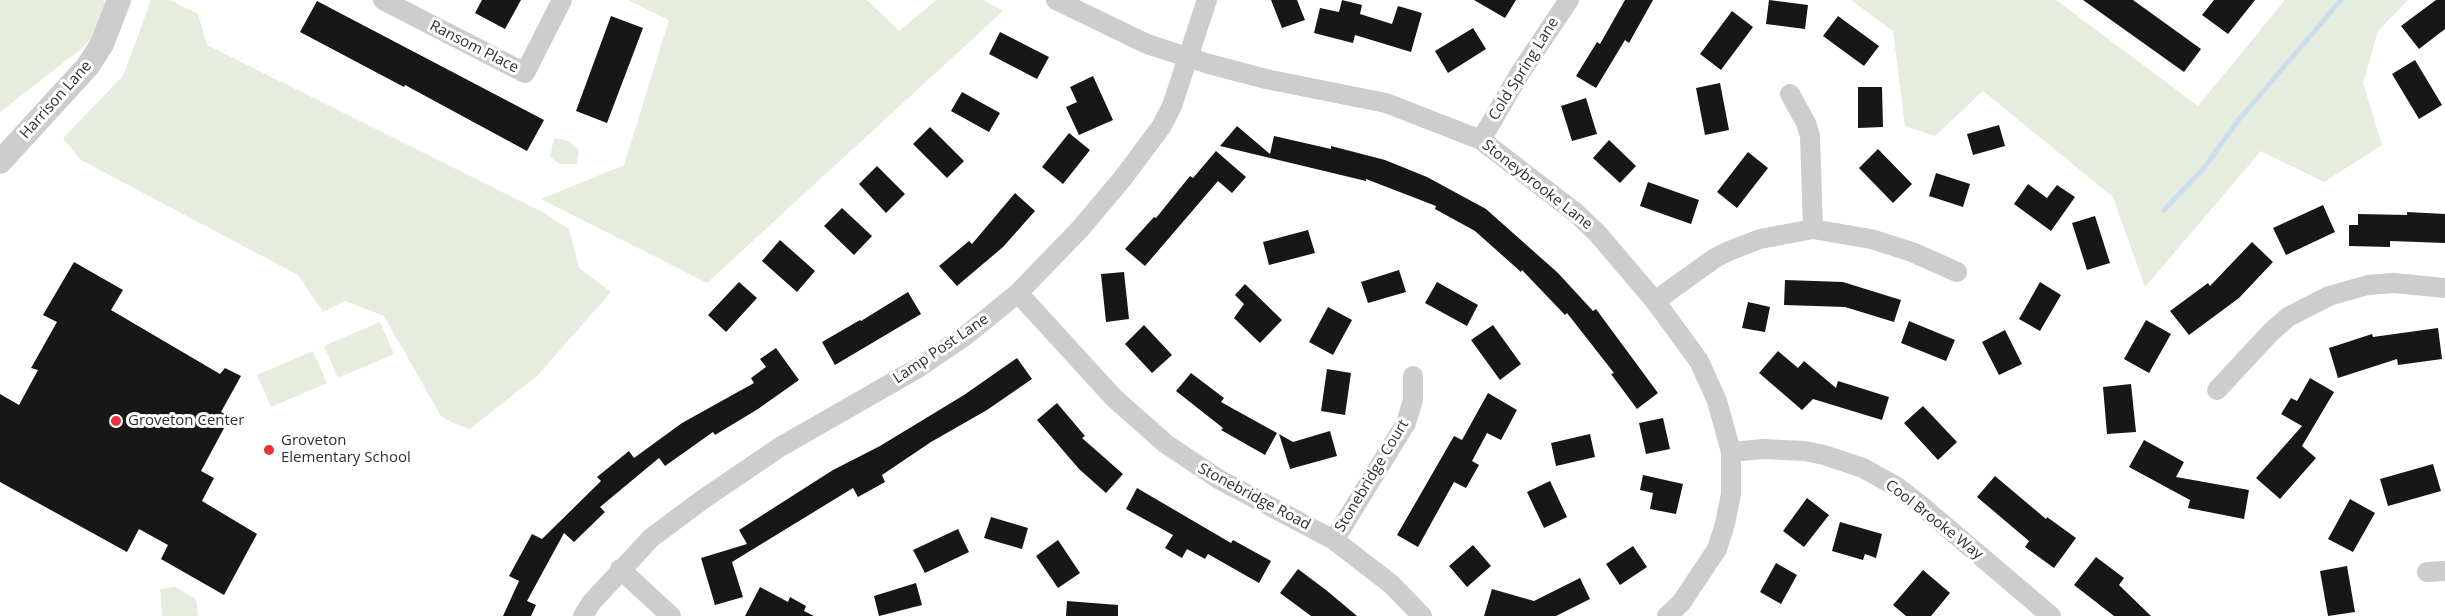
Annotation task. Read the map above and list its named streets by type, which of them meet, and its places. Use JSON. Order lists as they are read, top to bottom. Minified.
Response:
{"streets":{"street":["Ransom Place","Cold Spring Lane","Harrison Lane","Stoneybrooke Lane","Lamp Post Lane","Stonebridge Court","Stonebridge Road","Cool Brooke Way"]},"crossings":[["Cold Spring Lane","Stoneybrooke Lane"],["Stoneybrooke Lane","Lamp Post Lane"],["Stoneybrooke Lane","Cool Brooke Way"],["Lamp Post Lane","Stonebridge Road"],["Stonebridge Court","Stonebridge Road"]],"places":["Groveton Center","Groveton Elementary School"]}
